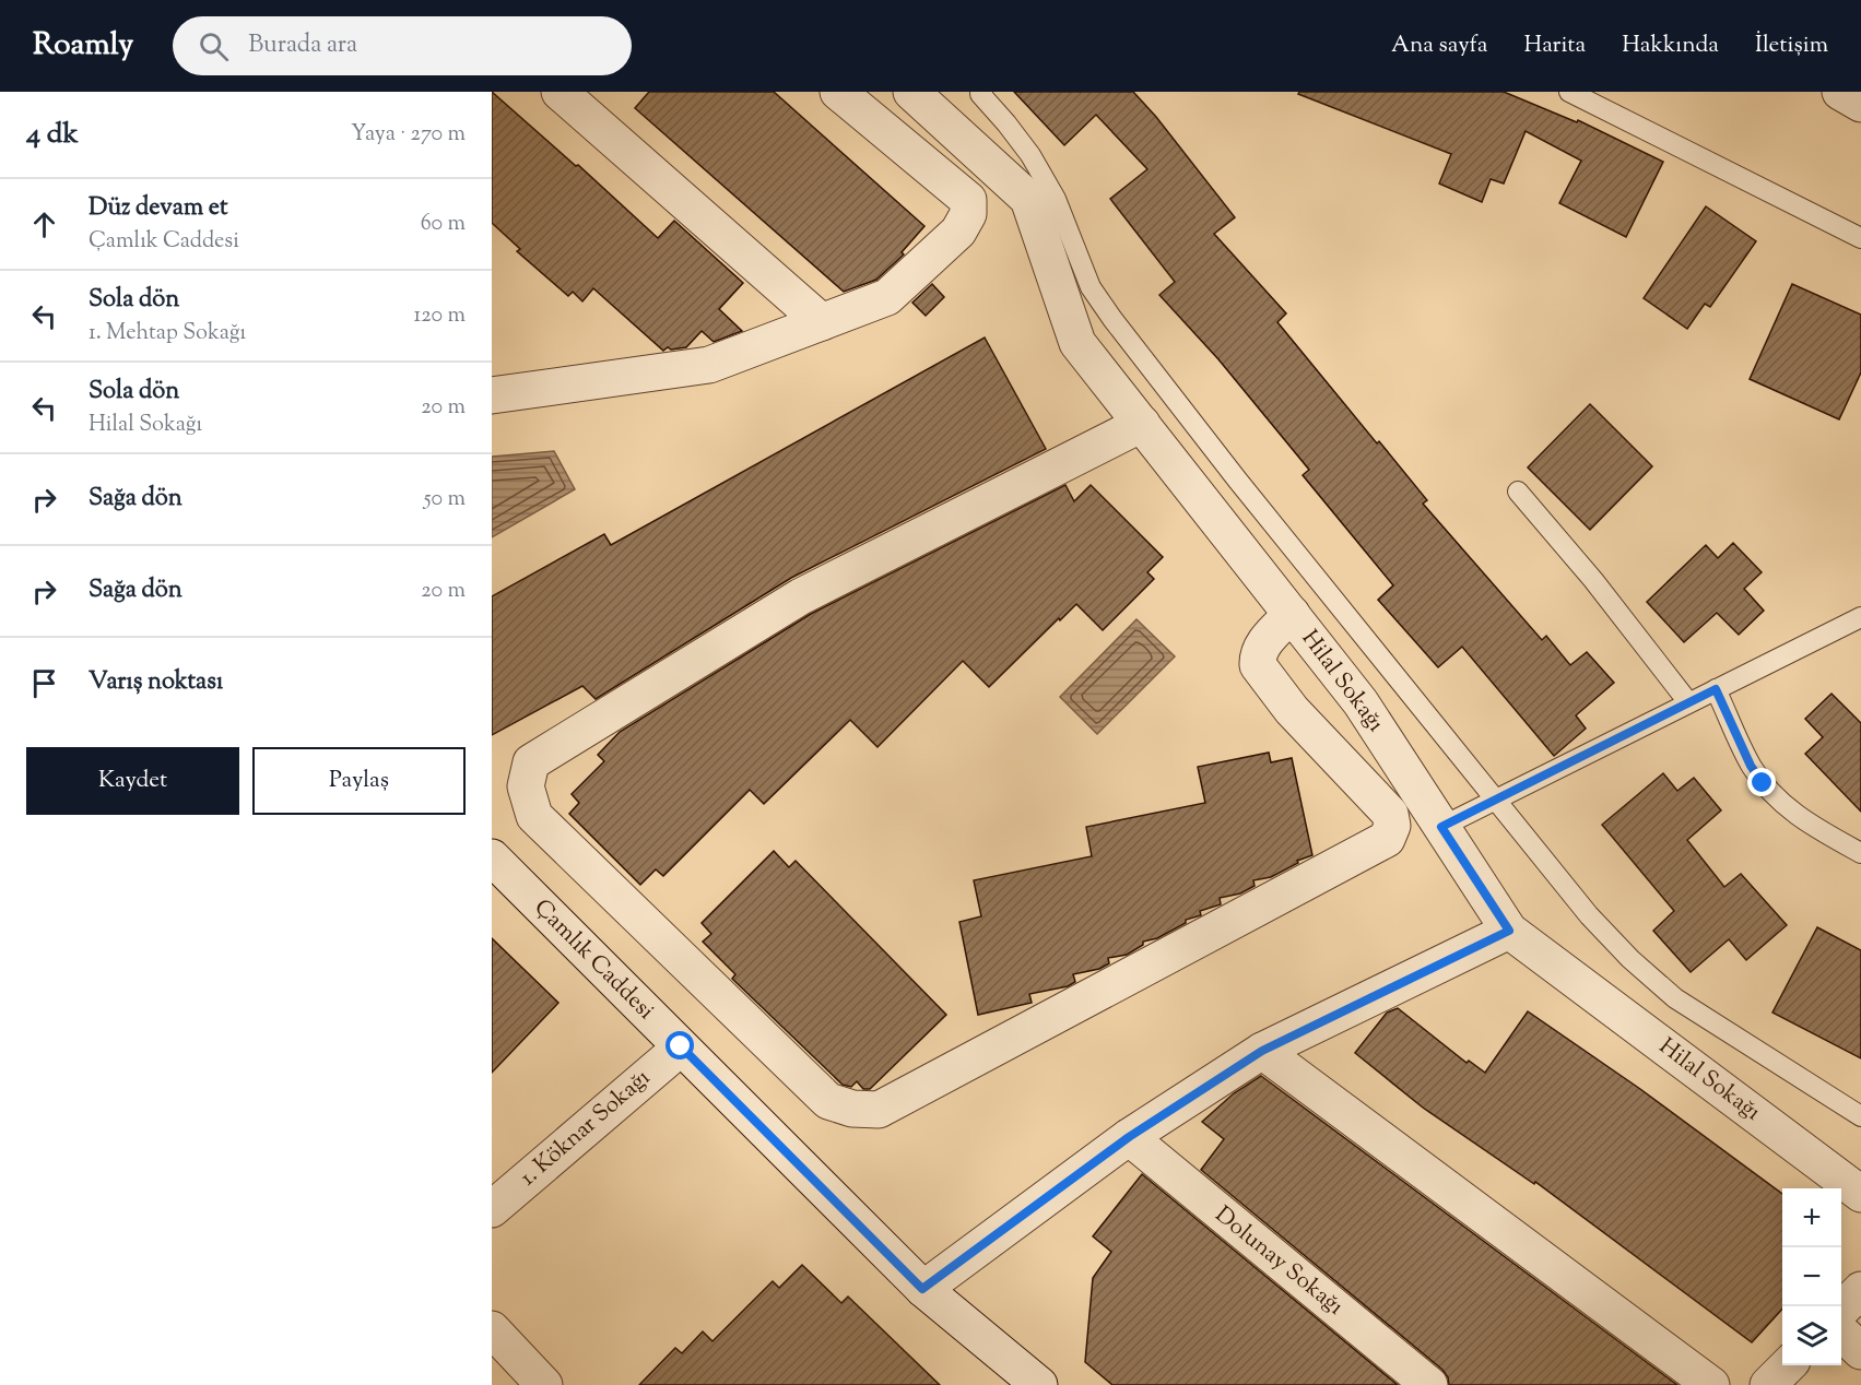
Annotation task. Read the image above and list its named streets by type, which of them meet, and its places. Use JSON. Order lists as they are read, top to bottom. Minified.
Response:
{"streets":{"street":["Hilal Sokağı","Çamlık Caddesi","1. Köknar Sokağı","Dolunay Sokağı"]},"crossings":[["Çamlık Caddesi","1. Köknar Sokağı"]],"page":{"header":"Roamly","search":"Burada ara","nav":["Ana sayfa","Harita","Hakkında","İletişim"],"heading":["4 dk","Yaya · 270 m"],"list":[["Düz devam et","Çamlık Caddesi","60 m"],["Sola dön","1. Mehtap Sokağı","120 m"],["Sola dön","Hilal Sokağı","20 m"],["Sağa dön","50 m"],["Sağa dön","20 m"],"Varış noktası"],"buttons":["Kaydet","Paylaş"],"map_buttons":["+","−"]}}
